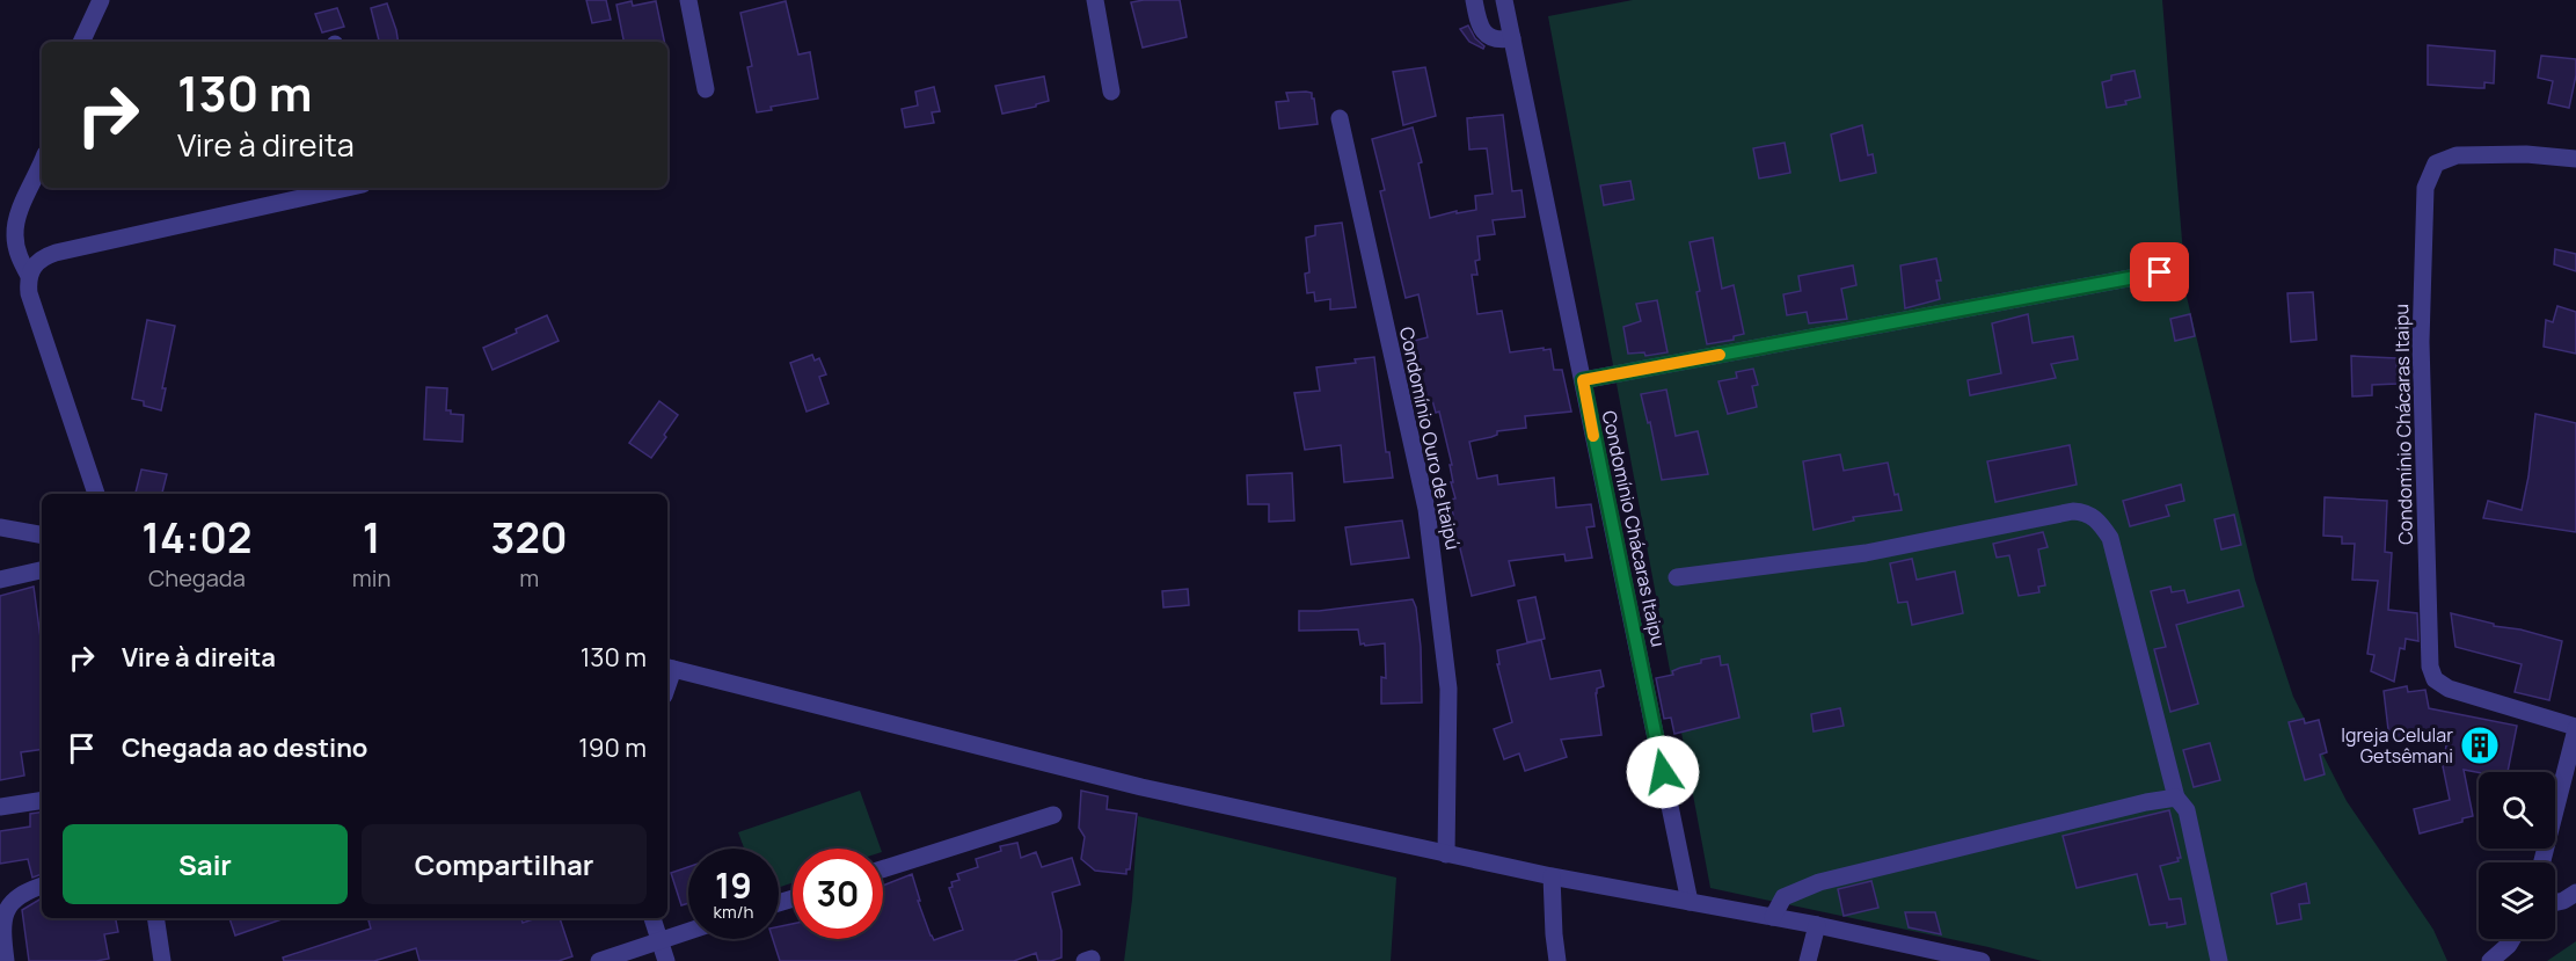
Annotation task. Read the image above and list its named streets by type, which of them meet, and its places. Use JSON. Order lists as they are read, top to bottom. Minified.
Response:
{"streets":{"street":["Condomínio Chácaras Itaipu","Condomínio Ouro de Itaipú"]},"places":{"building":["Igreja Celular Getsêmani"]},"page":{"turn":["130 m","Vire à direita"],"eta":["14:02","Chegada","1","min","320","m"],"list":[{"name":"Vire à direita","value":"130 m"},{"name":"Chegada ao destino","value":"190 m"}],"buttons":["Sair","Compartilhar"],"speed":"19 km/h","limit":"30"}}
